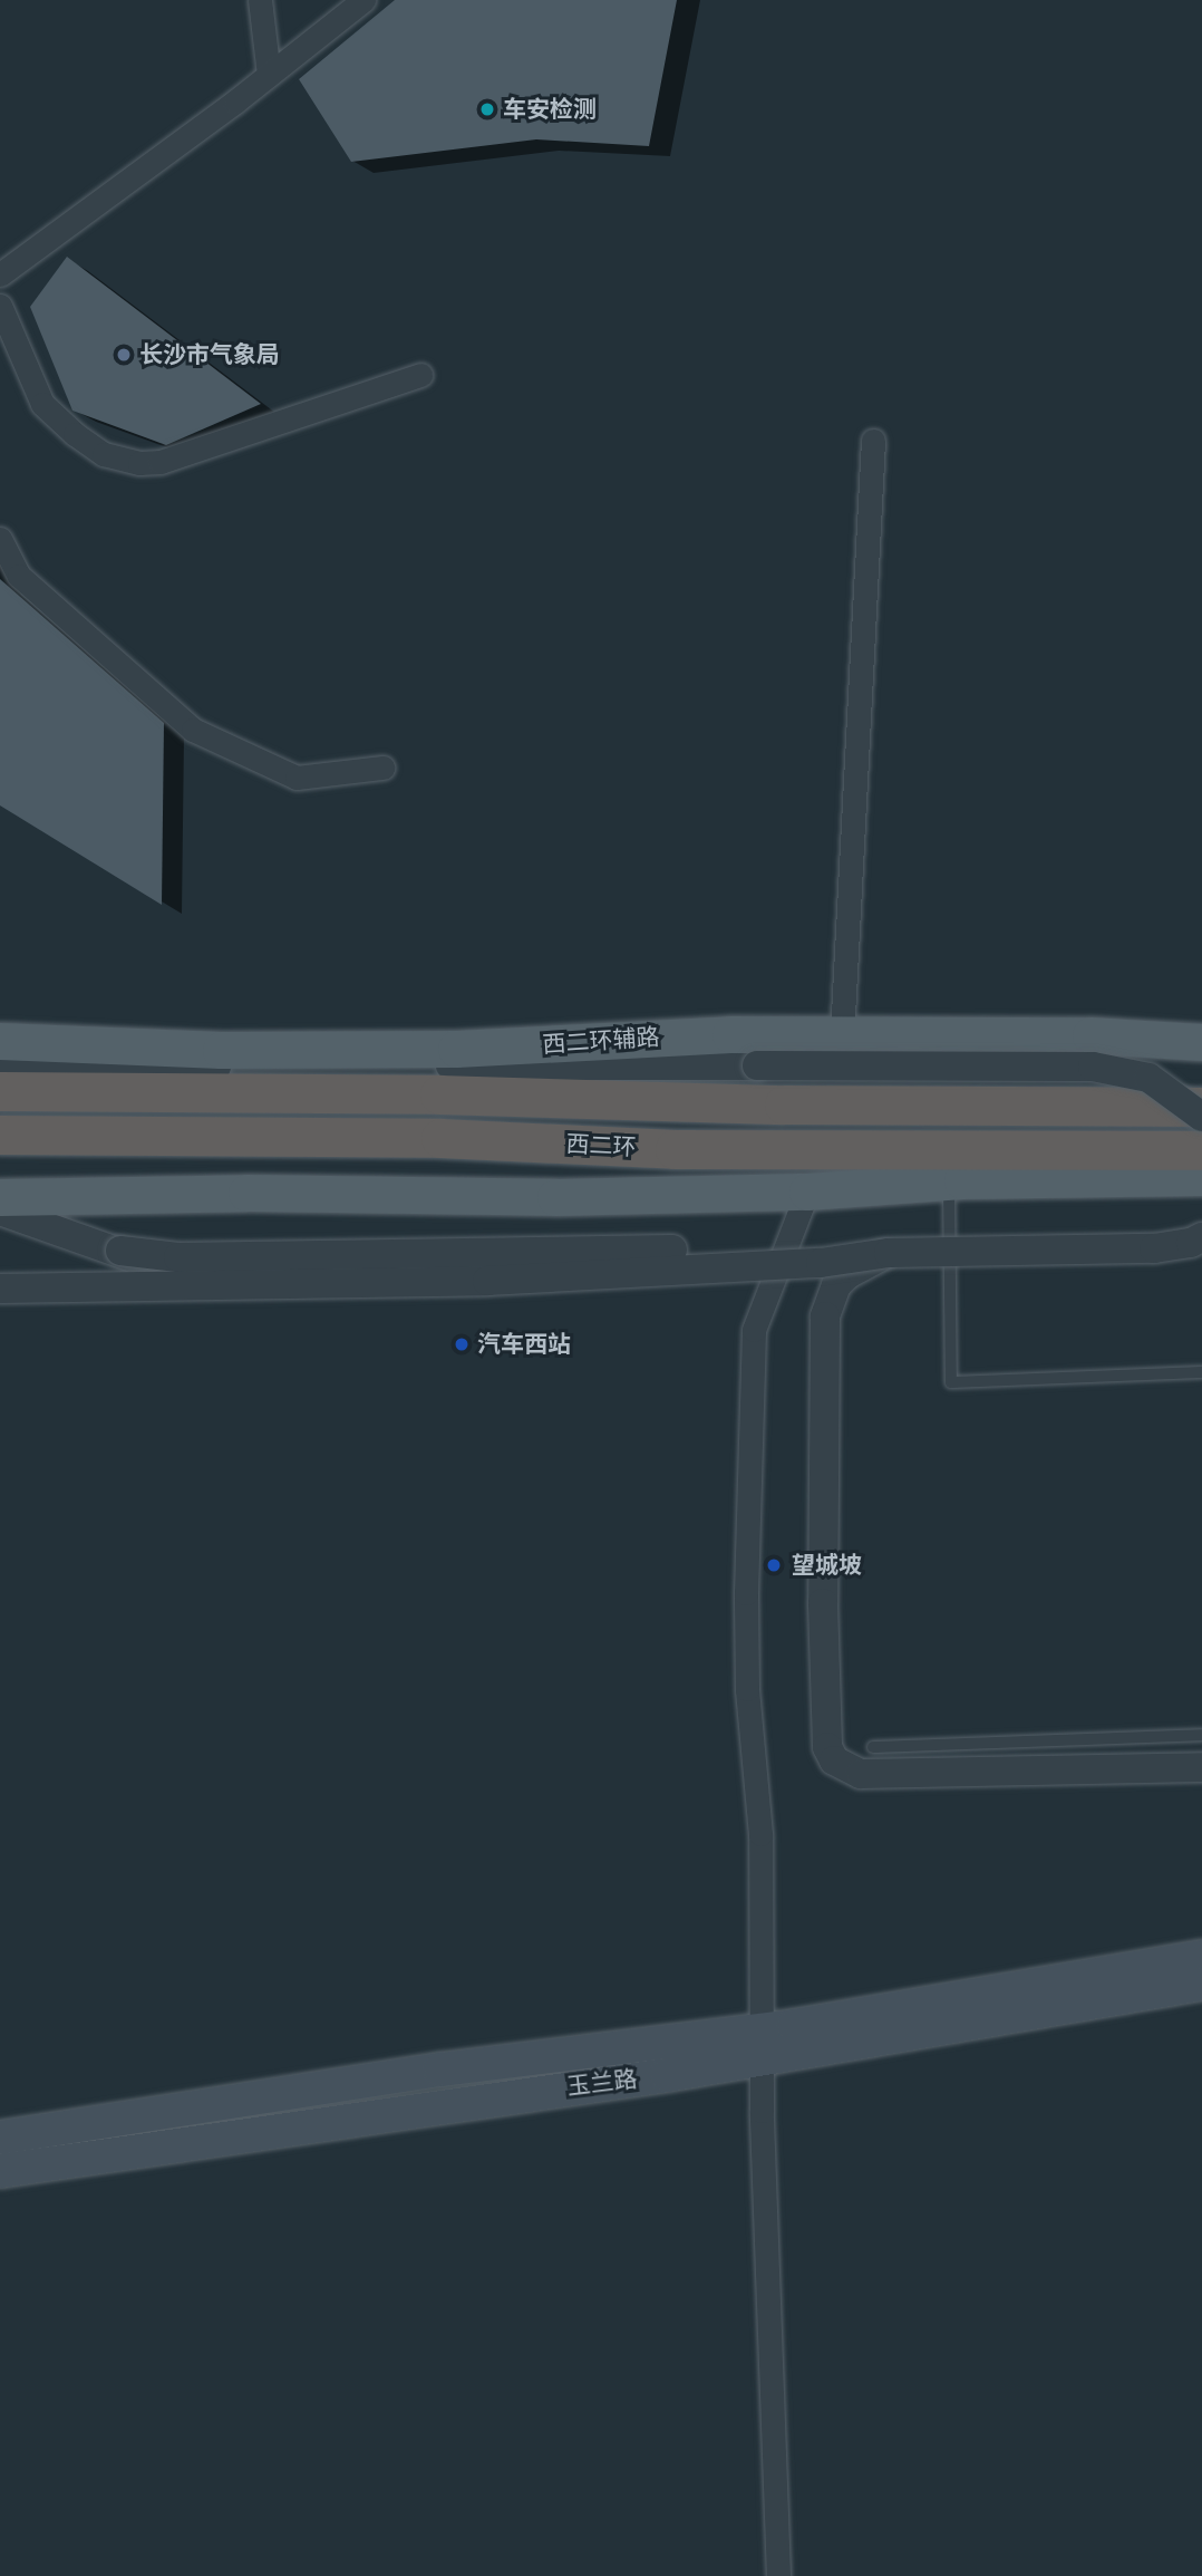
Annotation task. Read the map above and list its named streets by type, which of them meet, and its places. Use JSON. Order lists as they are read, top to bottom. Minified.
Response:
{"streets":{"highway":["西二环"],"main road":["西二环辅路","玉兰路"]},"places":["车安检测","长沙市气象局","汽车西站","望城坡"]}
